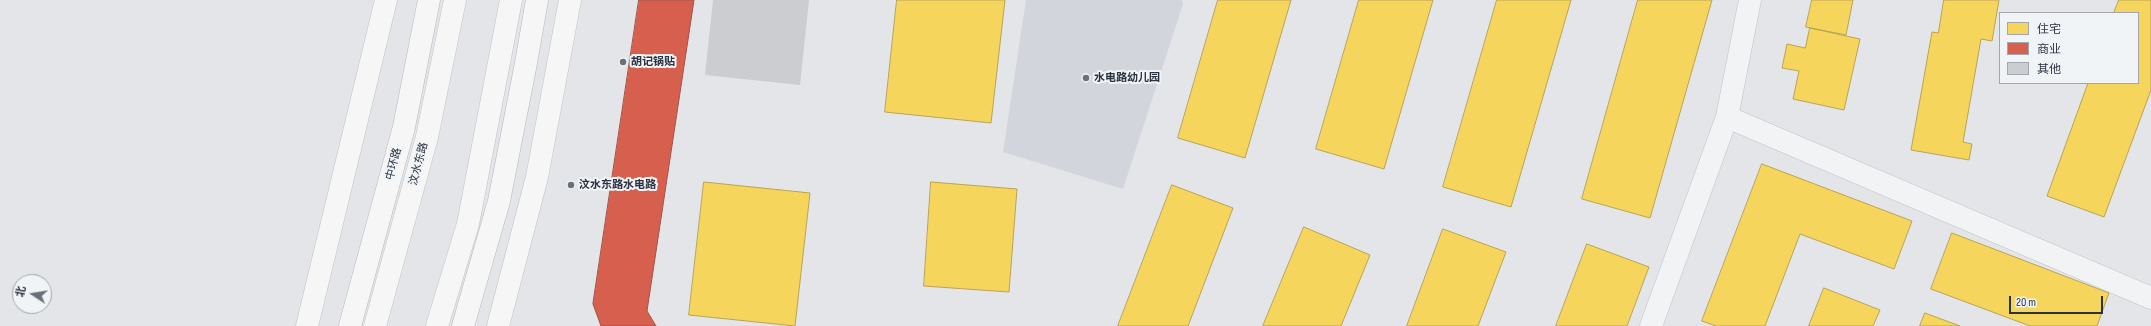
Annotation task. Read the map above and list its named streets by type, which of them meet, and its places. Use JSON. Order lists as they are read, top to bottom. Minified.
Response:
{"streets":{"main road":["中环路","汶水东路"]},"places":["胡记锅贴","水电路幼儿园","汶水东路水电路"],"legend":["住宅","商业","其他"],"scale_bar":"20 m","north":"left"}
